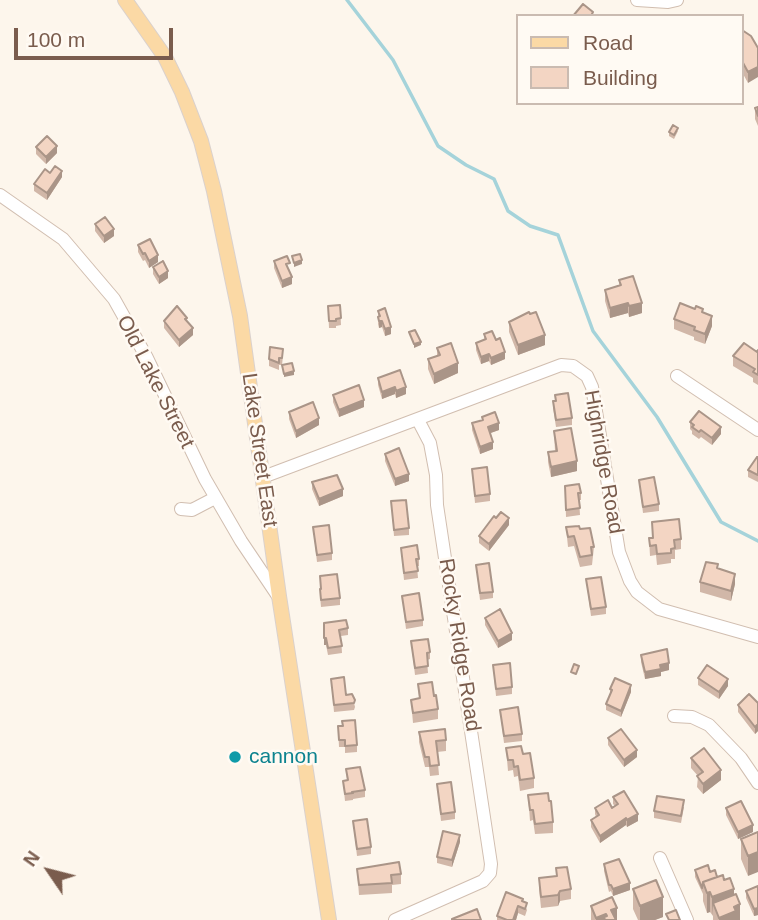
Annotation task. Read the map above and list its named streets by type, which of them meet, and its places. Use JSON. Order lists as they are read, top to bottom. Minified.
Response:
{"streets":{"main road":["Lake Street East"],"street":["Old Lake Street","Highridge Road","Rocky Ridge Road"]},"crossings":[["Old Lake Street","Lake Street East"],["Lake Street East","Highridge Road"],["Highridge Road","Rocky Ridge Road"]],"places":["cannon"],"legend":["Road","Building"],"scale_bar":"100 m","north":"top left"}
